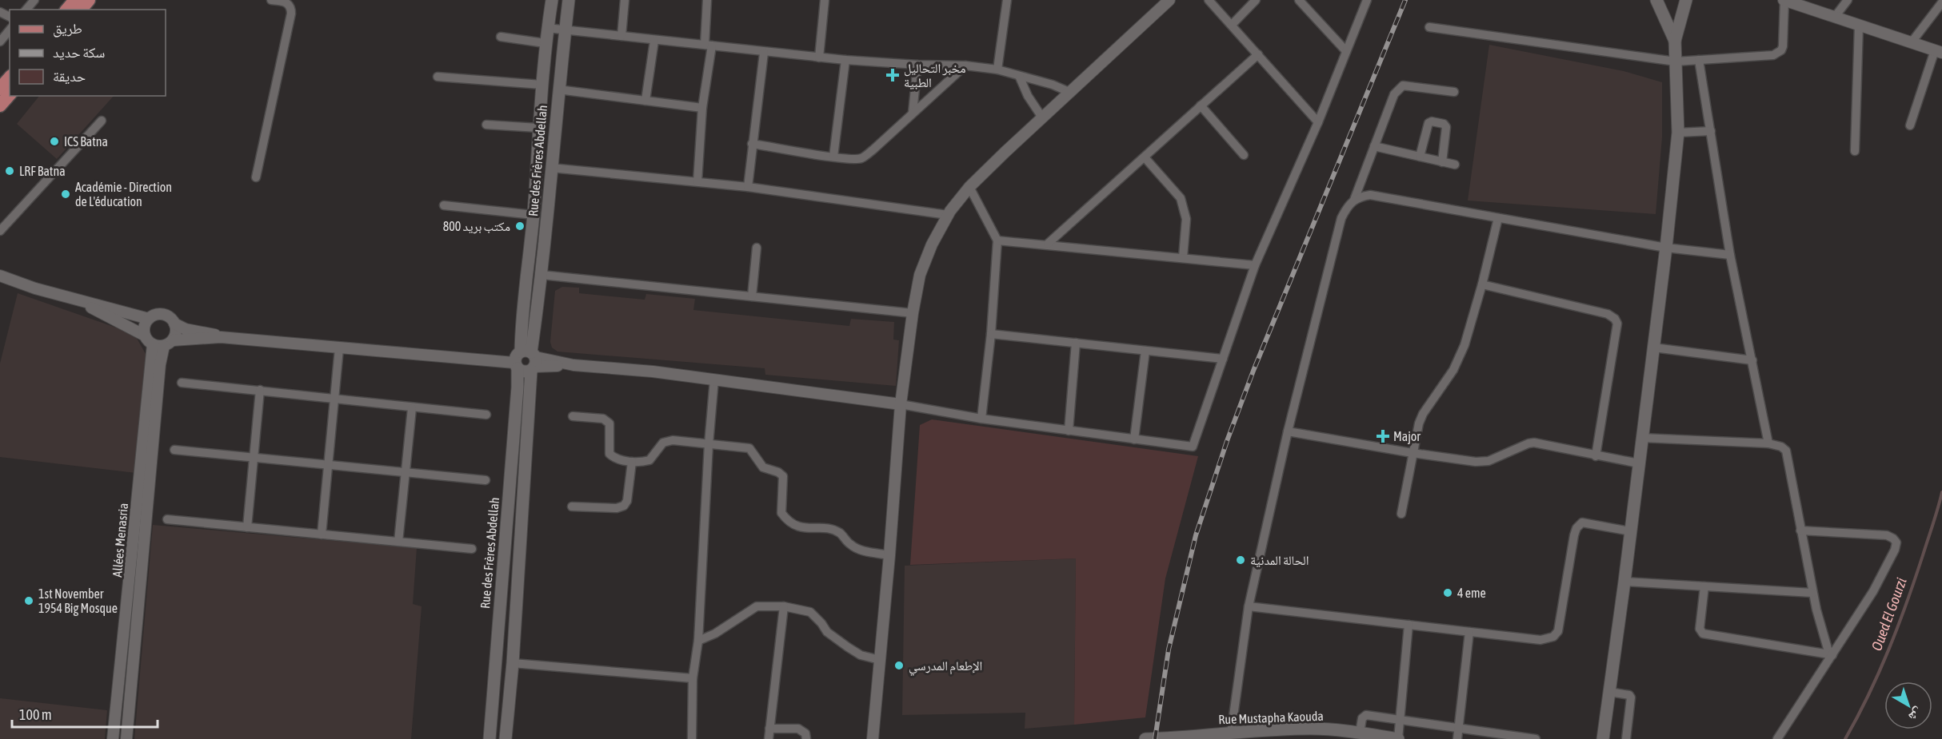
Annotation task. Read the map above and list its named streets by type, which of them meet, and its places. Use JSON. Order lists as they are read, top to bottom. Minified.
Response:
{"streets":{"main road":["Rue des Frères Abdellah","Rue Mustapha Kaouda"],"street":["Allées Menasria"]},"water":["Oued El Gourzi"],"places":{"health":["مخبر التحاليل الطبية","Major"],"other":["ICS Batna","LRF Batna","Académie - Direction de L'éducation","مكتب بريد 800","الحالة المدنية","4 eme","1st November 1954 Big Mosque","الإطعام المدرسي"]},"legend":["طريق","سكة حديد","حديقة"],"scale_bar":"100 m","north":"bottom right"}
